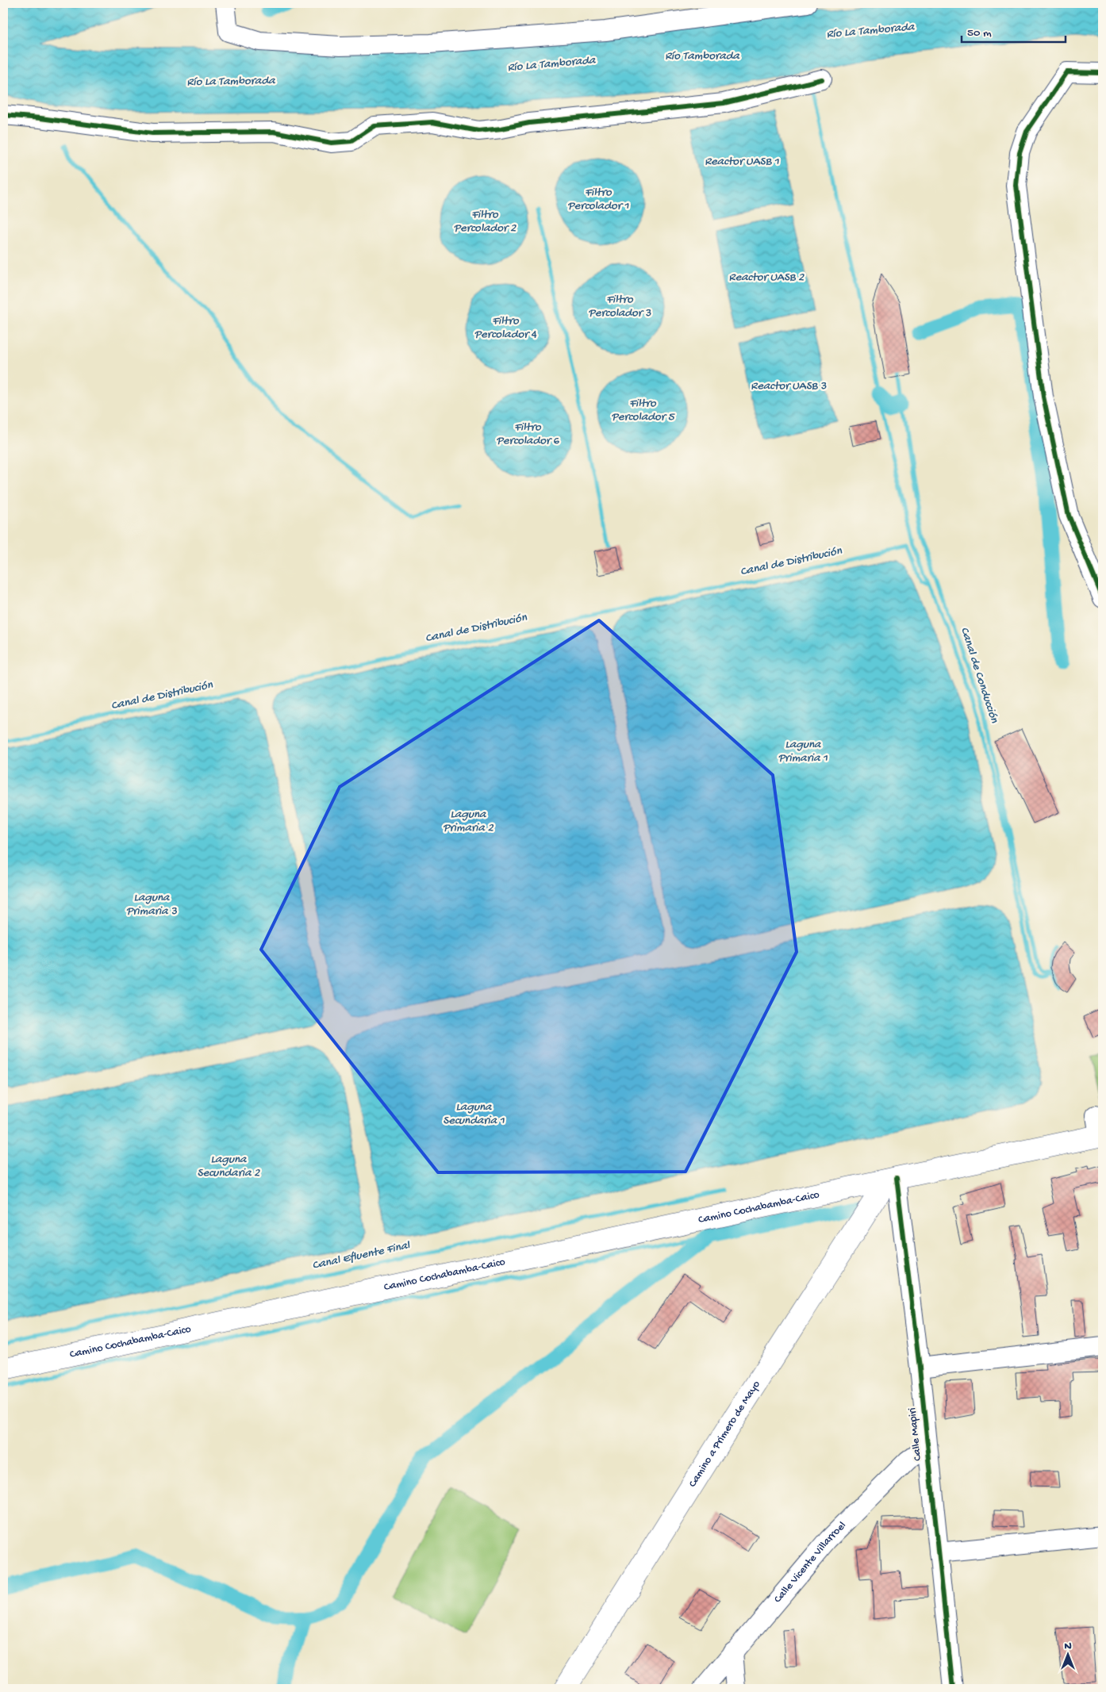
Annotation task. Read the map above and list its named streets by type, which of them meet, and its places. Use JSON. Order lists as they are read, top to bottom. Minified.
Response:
{"streets":{"main road":["Camino Cochabamba-Caico","Camino a Primero de Mayo"],"street":["Calle Mapiri","Calle Vicente Villarroel"]},"crossings":[["Camino Cochabamba-Caico","Camino a Primero de Mayo"],["Camino Cochabamba-Caico","Calle Mapiri"],["Camino a Primero de Mayo","Calle Mapiri"],["Calle Mapiri","Calle Vicente Villarroel"]],"water":["Río La Tamborada","Río Tamborada","Reactor UASB 1","Filtro Percolador 1","Filtro Percolador 2","Reactor UASB 2","Filtro Percolador 3","Filtro Percolador 4","Reactor UASB 3","Filtro Percolador 5","Filtro Percolador 6","Canal de Distribución","Canal de Conducción","Laguna Primaria 1","Laguna Primaria 2","Laguna Primaria 3","Laguna Secundaria 1","Laguna Secundaria 2","Canal Efluente Final"],"scale_bar":"50 m","north":"top"}
